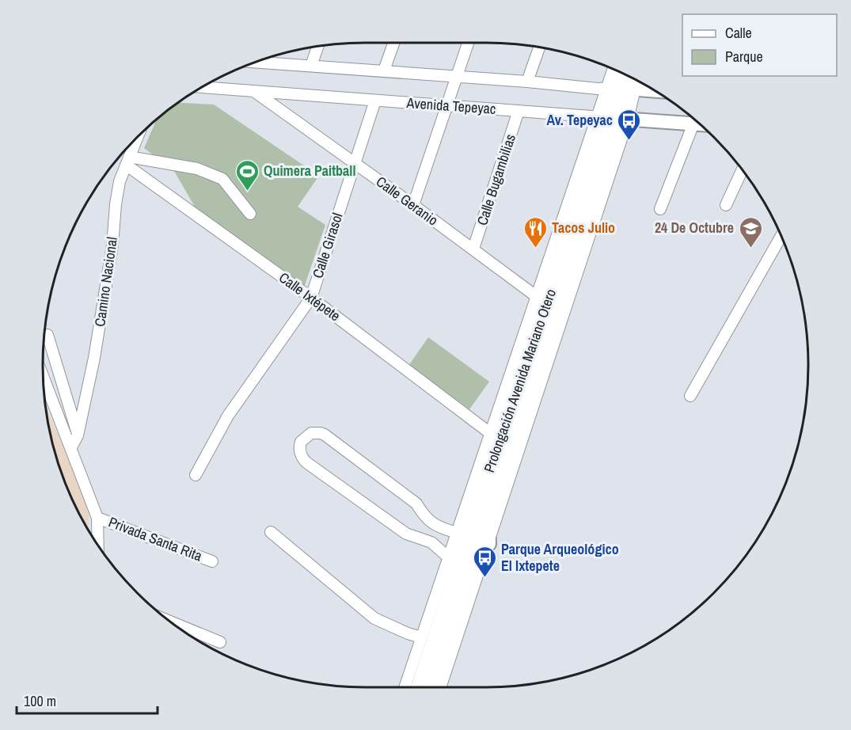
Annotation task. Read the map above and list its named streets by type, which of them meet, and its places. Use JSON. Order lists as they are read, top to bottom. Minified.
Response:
{"streets":{"main road":["Avenida Tepeyac","Prolongación Avenida Mariano Otero"],"street":["Calle Bugambilias","Calle Geranio","Calle Girasol","Camino Nacional","Calle Ixtépete","Privada Santa Rita"]},"crossings":[["Avenida Tepeyac","Calle Bugambilias"],["Avenida Tepeyac","Calle Geranio"],["Avenida Tepeyac","Calle Girasol"],["Avenida Tepeyac","Prolongación Avenida Mariano Otero"],["Calle Bugambilias","Calle Geranio"],["Calle Geranio","Calle Girasol"],["Calle Geranio","Prolongación Avenida Mariano Otero"],["Calle Girasol","Calle Ixtépete"],["Camino Nacional","Calle Ixtépete"],["Calle Ixtépete","Prolongación Avenida Mariano Otero"]],"places":{"bus stop":["Av. Tepeyac","Parque Arqueológico El Ixtepete"],"sports":["Quimera Paitball"],"restaurant":["Tacos Julio"],"school or university":["24 De Octubre"]},"legend":["Calle","Parque"],"scale_bar":"100 m"}
